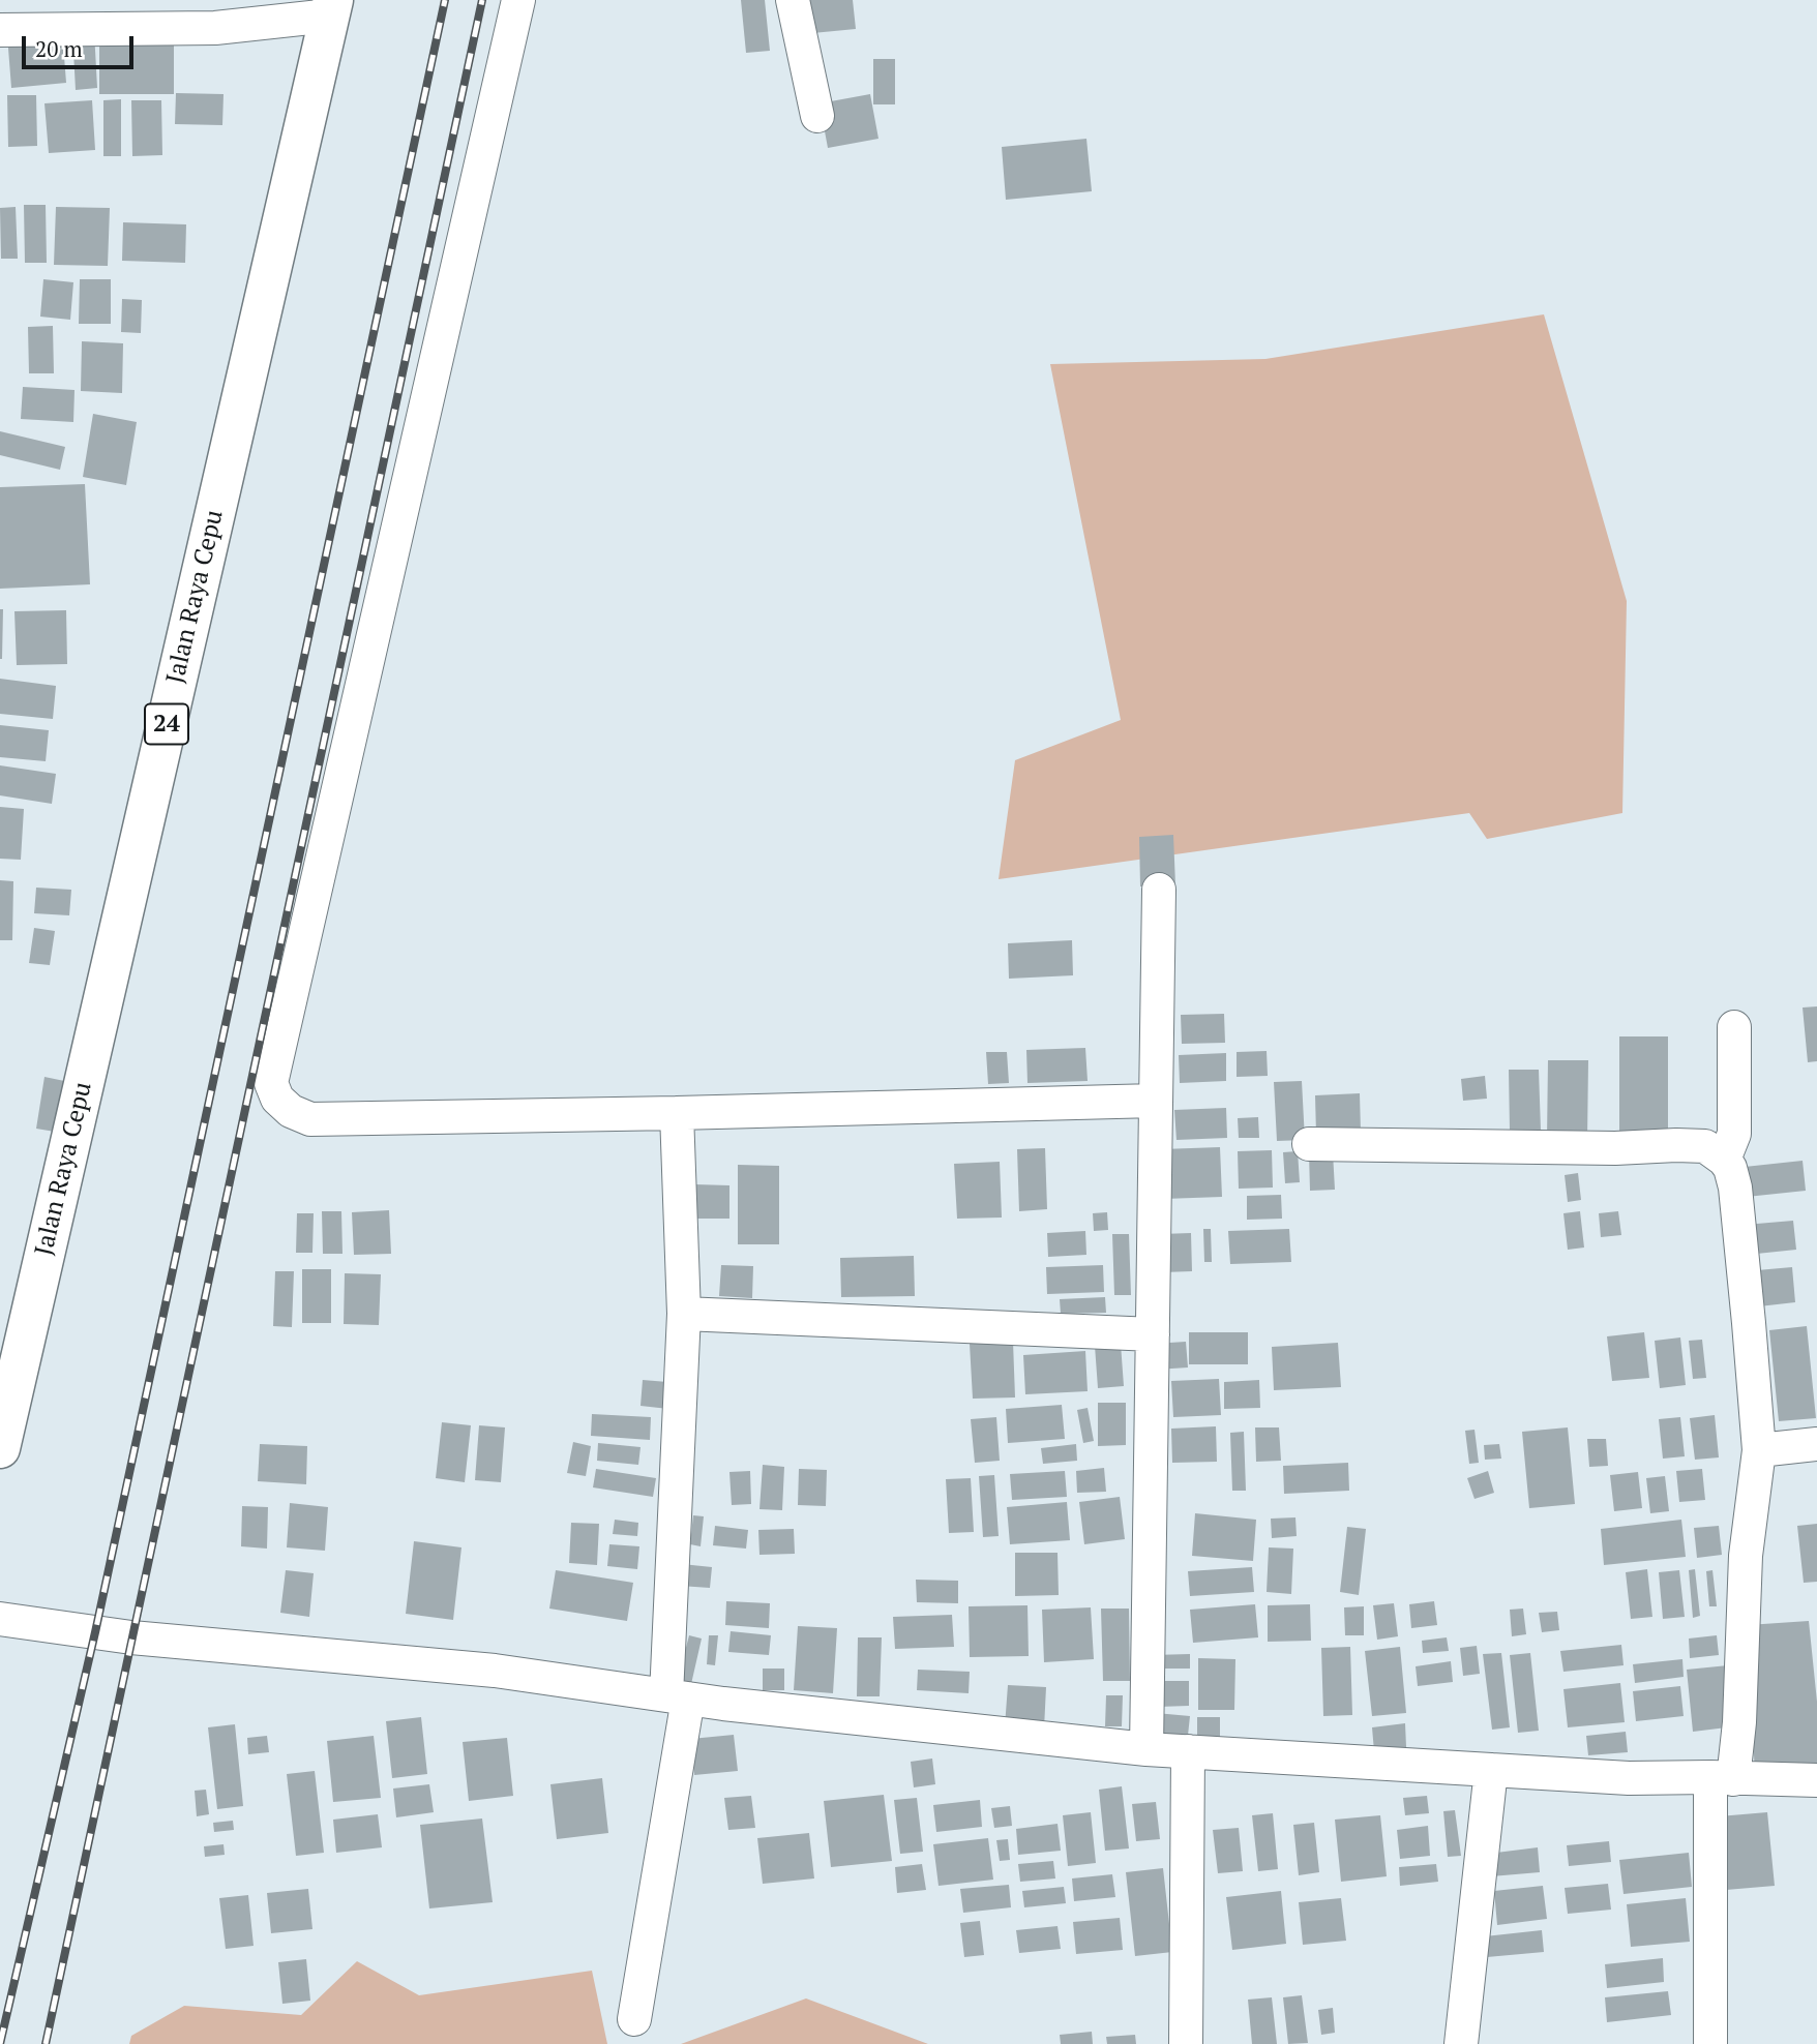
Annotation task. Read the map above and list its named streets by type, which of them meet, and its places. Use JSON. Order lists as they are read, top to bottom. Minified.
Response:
{"streets":{"highway":["Jalan Raya Cepu","24"]},"scale_bar":"20 m"}
